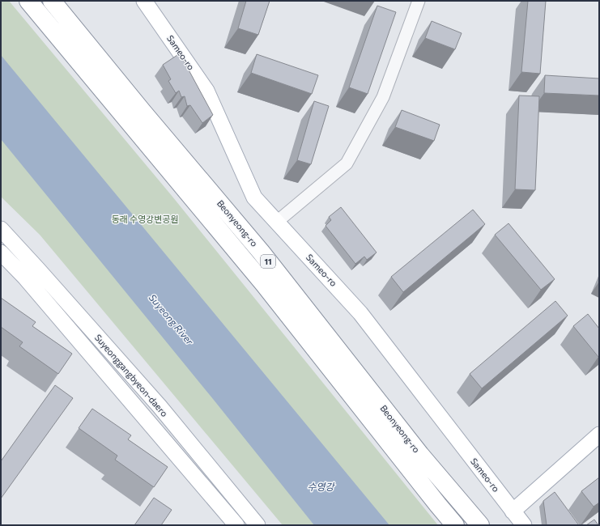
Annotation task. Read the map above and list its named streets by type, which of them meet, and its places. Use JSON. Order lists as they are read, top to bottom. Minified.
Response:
{"streets":{"highway":["Beonyeong-ro","11"],"main road":["Sameo-ro","Suyeonggangbyeon-daero"]},"water":["Suyeong River","수영강"],"parks":["동래 수영강변공원"]}
